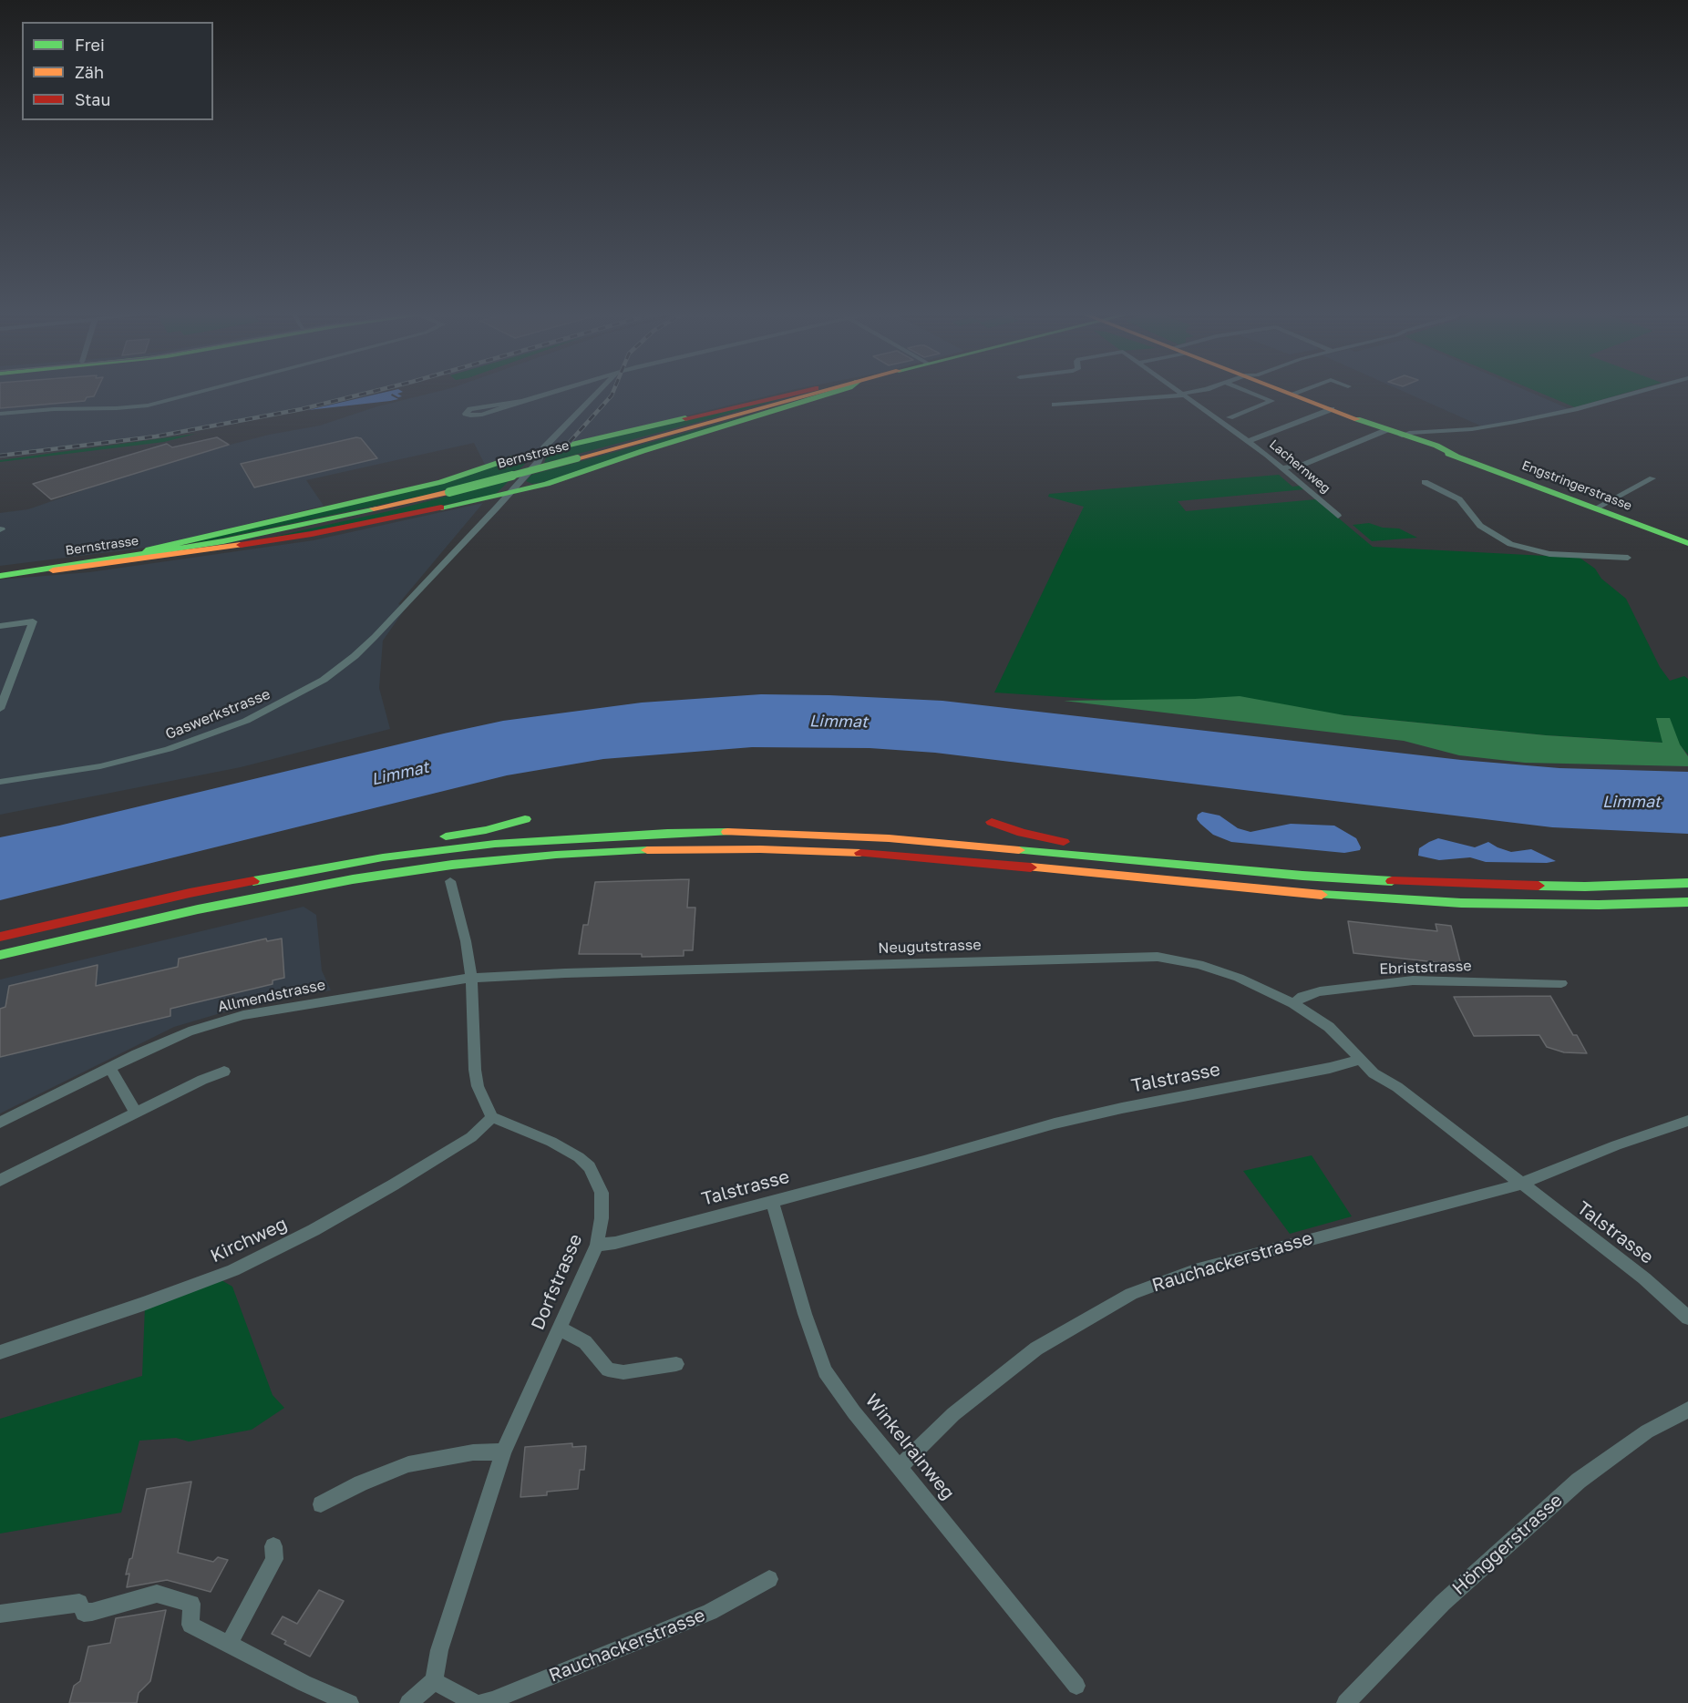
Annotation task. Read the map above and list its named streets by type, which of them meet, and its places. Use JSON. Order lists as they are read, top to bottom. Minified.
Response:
{"streets":{"main road":["Bernstrasse","Engstringerstrasse"],"street":["Lachernweg","Gaswerkstrasse","Neugutstrasse","Ebriststrasse","Allmendstrasse","Talstrasse","Kirchweg","Rauchackerstrasse","Dorfstrasse","Winkelrainweg","Hönggerstrasse"]},"crossings":[["Neugutstrasse","Ebriststrasse"],["Neugutstrasse","Allmendstrasse"],["Neugutstrasse","Talstrasse"],["Talstrasse","Rauchackerstrasse"],["Talstrasse","Dorfstrasse"],["Talstrasse","Winkelrainweg"],["Kirchweg","Dorfstrasse"],["Rauchackerstrasse","Winkelrainweg"]],"water":["Limmat"],"legend":["Frei","Zäh","Stau"]}
